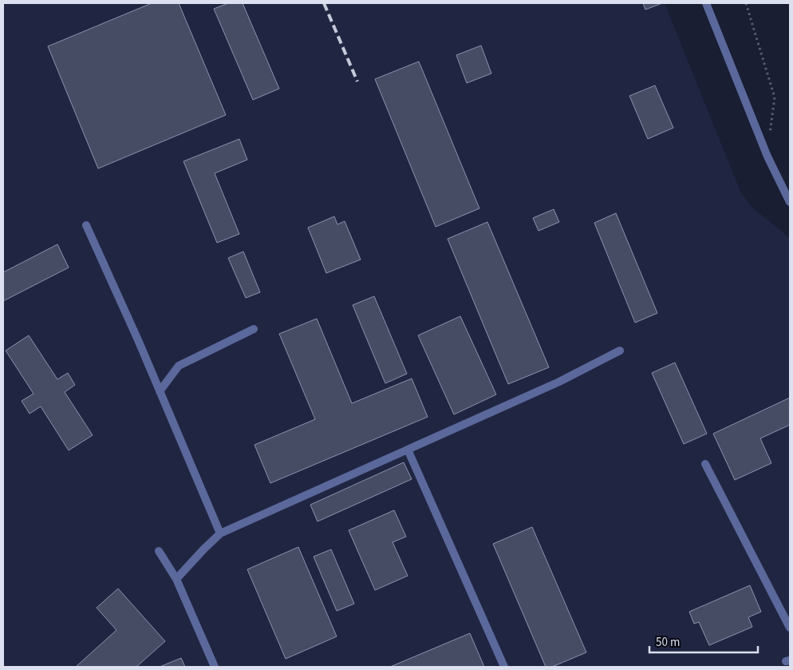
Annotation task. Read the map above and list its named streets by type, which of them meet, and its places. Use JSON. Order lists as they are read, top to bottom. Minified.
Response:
{"scale_bar":"50 m"}
